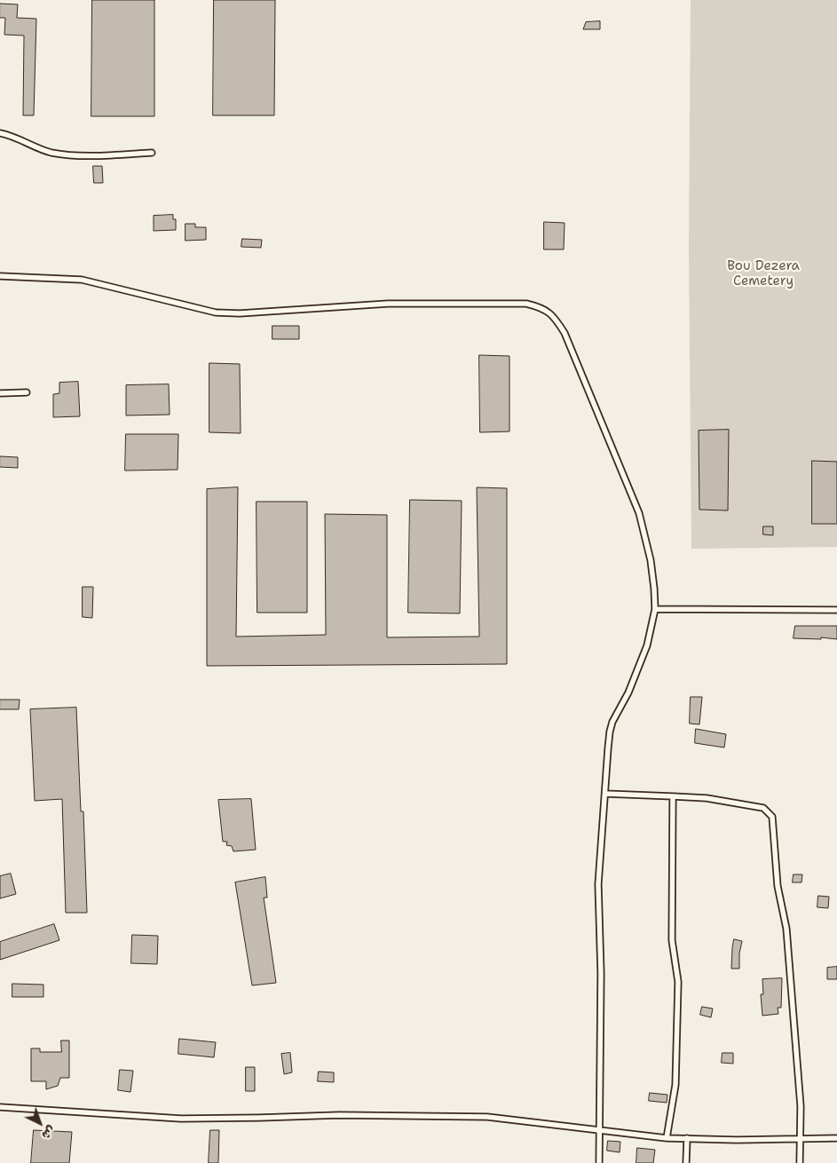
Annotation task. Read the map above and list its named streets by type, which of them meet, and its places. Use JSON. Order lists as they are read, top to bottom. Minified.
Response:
{"parks":["Bou Dezera Cemetery"],"north":"bottom right"}
